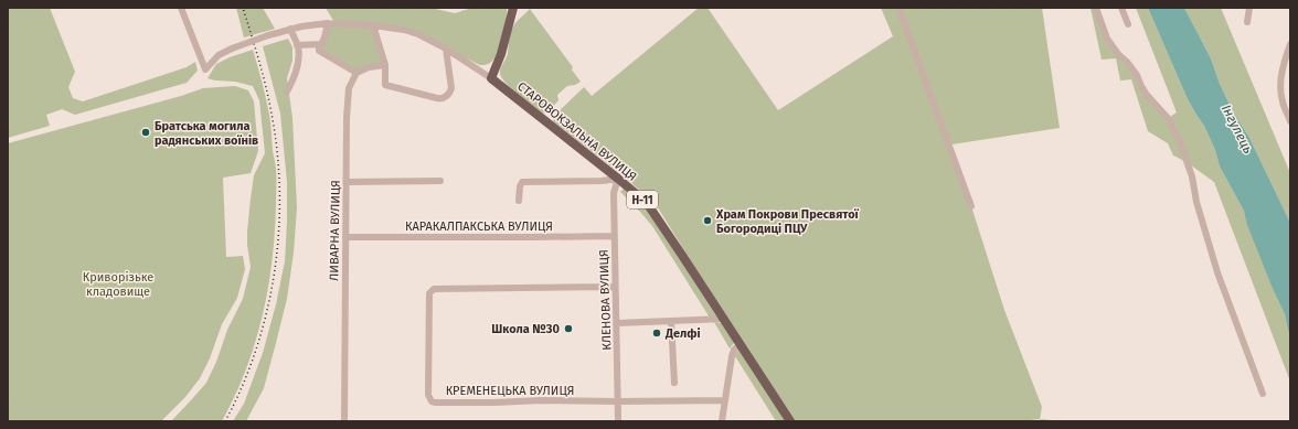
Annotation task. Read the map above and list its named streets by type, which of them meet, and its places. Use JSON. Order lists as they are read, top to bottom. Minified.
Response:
{"streets":{"main road":["СТАРОВОКЗАЛЬНА ВУЛИЦЯ","Н-11"],"street":["КАРАКАЛПАКСЬКА ВУЛИЦЯ","ЛИВАРНА ВУЛИЦЯ","КЛЕНОВА ВУЛИЦЯ","КРЕМЕНЕЦЬКА ВУЛИЦЯ"]},"crossings":[["СТАРОВОКЗАЛЬНА ВУЛИЦЯ","КЛЕНОВА ВУЛИЦЯ"],["КАРАКАЛПАКСЬКА ВУЛИЦЯ","ЛИВАРНА ВУЛИЦЯ"],["КАРАКАЛПАКСЬКА ВУЛИЦЯ","КЛЕНОВА ВУЛИЦЯ"],["КЛЕНОВА ВУЛИЦЯ","КРЕМЕНЕЦЬКА ВУЛИЦЯ"]],"water":["Інгулець"],"parks":["Криворізьке кладовище"],"places":["Братська могила радянських воїнів","Храм Покрови Пресвятої Богородиці ПЦУ","Школа №30","Делфі"]}
